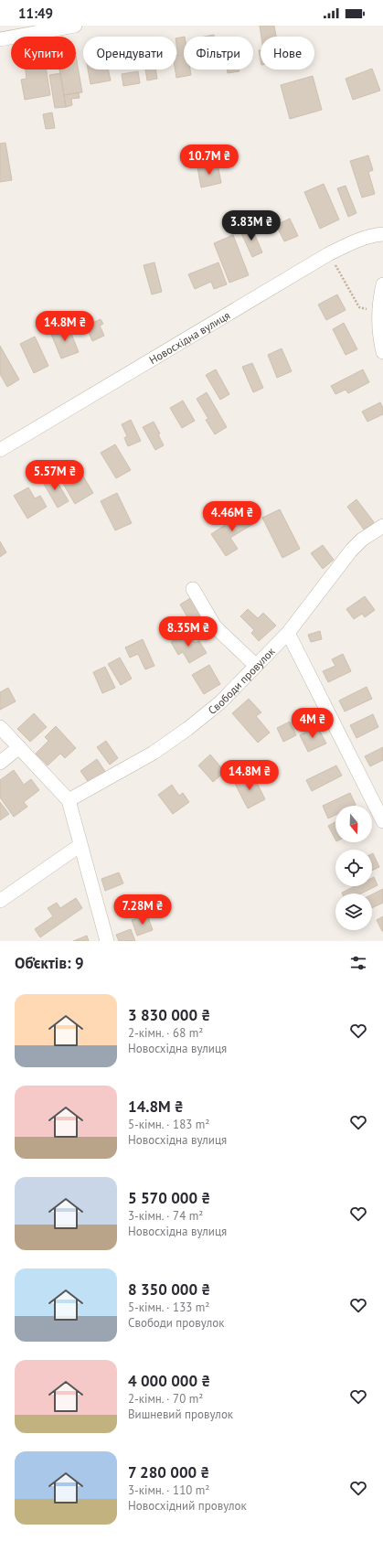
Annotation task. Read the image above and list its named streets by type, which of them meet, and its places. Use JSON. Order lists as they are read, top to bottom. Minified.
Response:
{"streets":{"street":["Новосхідна вулиця","Свободи провулок"]},"north":"bottom","page":{"status":"11:49","chip":["Купити","Орендувати","Фільтри","Нове"],"price":["10.7M ₴","3.83M ₴","14.8M ₴","5.57M ₴","4.46M ₴","8.35M ₴","4M ₴","14.8M ₴","7.28M ₴"],"heading":"Об’єктів: 9","list":[{"name":"3 830 000 ₴","note":"2-кімн. · 68 m² · Новосхідна вулиця"},{"name":"14.8M ₴","note":"5-кімн. · 183 m² · Новосхідна вулиця"},{"name":"5 570 000 ₴","note":"3-кімн. · 74 m² · Новосхідна вулиця"},{"name":"8 350 000 ₴","note":"5-кімн. · 133 m² · Свободи провулок"},{"name":"4 000 000 ₴","note":"2-кімн. · 70 m² · Вишневий провулок"},{"name":"7 280 000 ₴","note":"3-кімн. · 110 m² · Новосхідний провулок"}]}}
